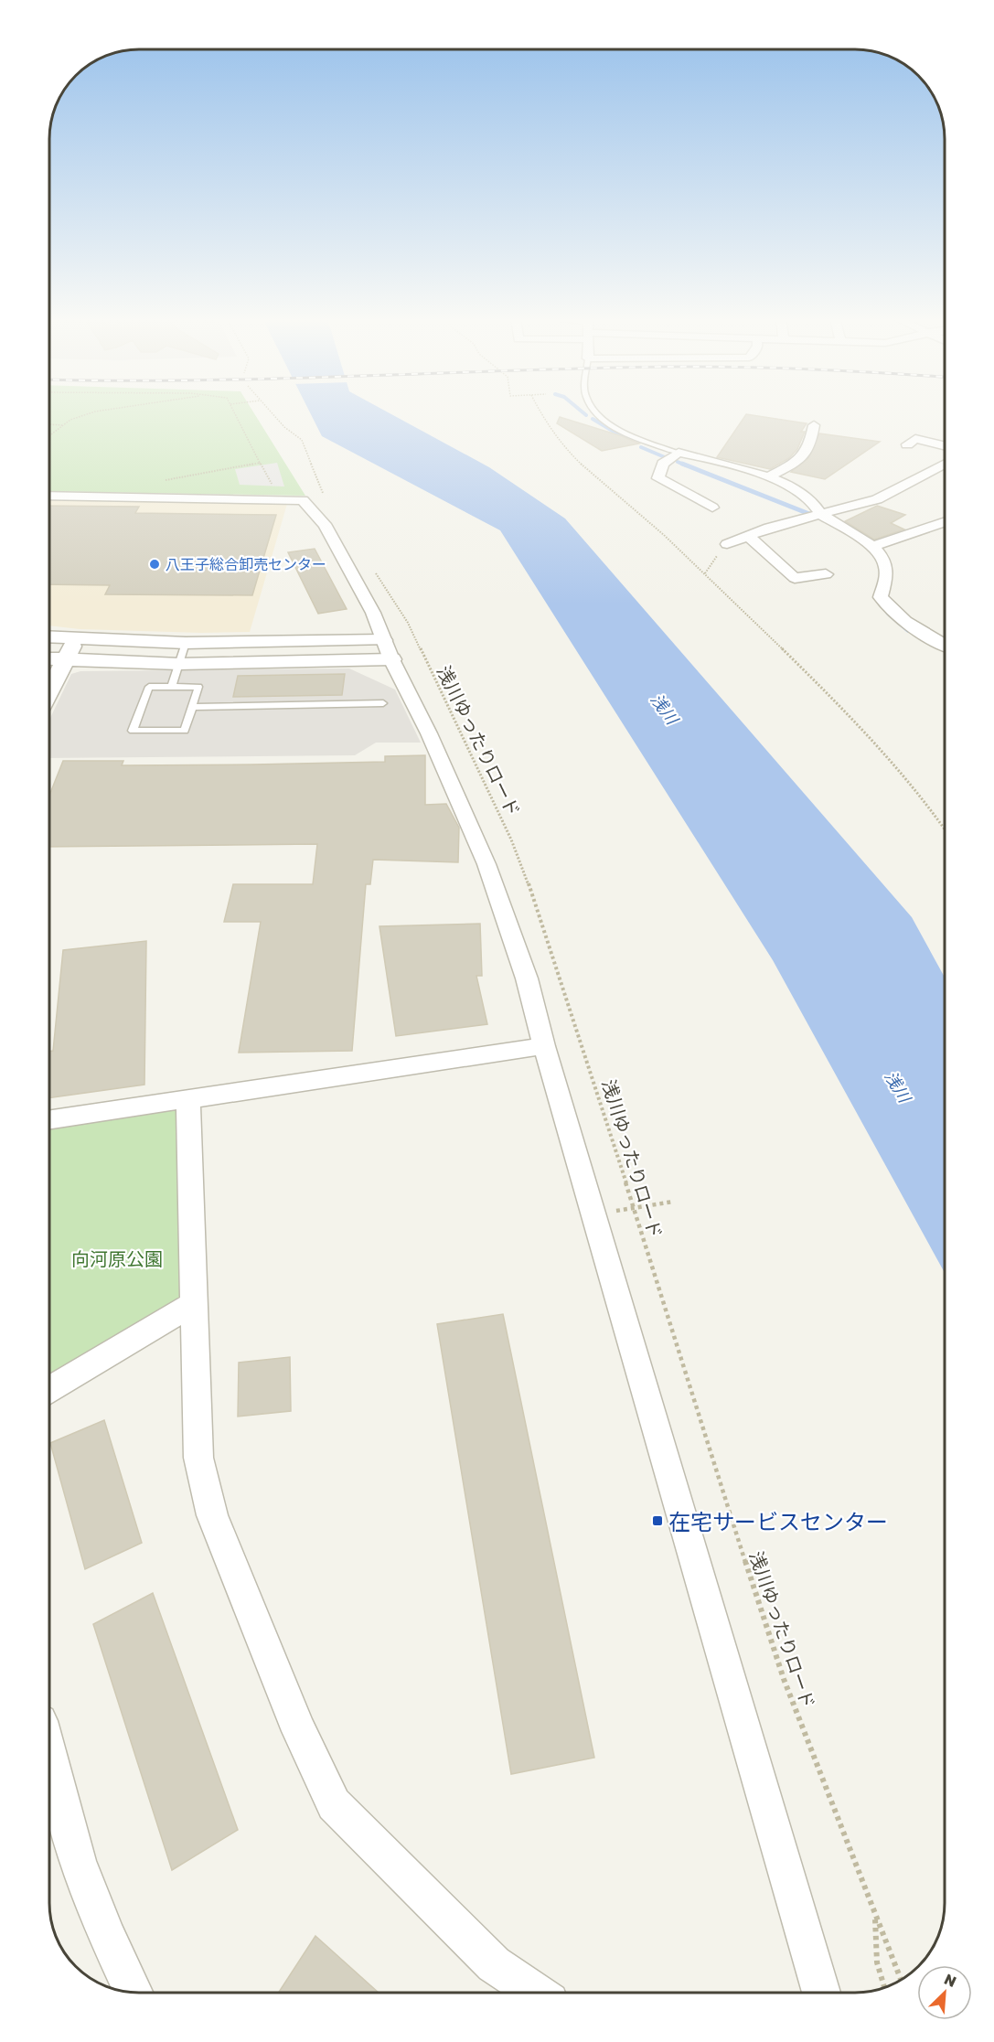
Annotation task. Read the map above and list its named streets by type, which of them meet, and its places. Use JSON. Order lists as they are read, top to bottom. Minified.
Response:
{"streets":{"path":["浅川ゆったりロード"]},"water":["浅川"],"parks":["向河原公園"],"places":{"other":["八王子総合卸売センター"],"transit":["在宅サービスセンター"]},"north":"top right"}
